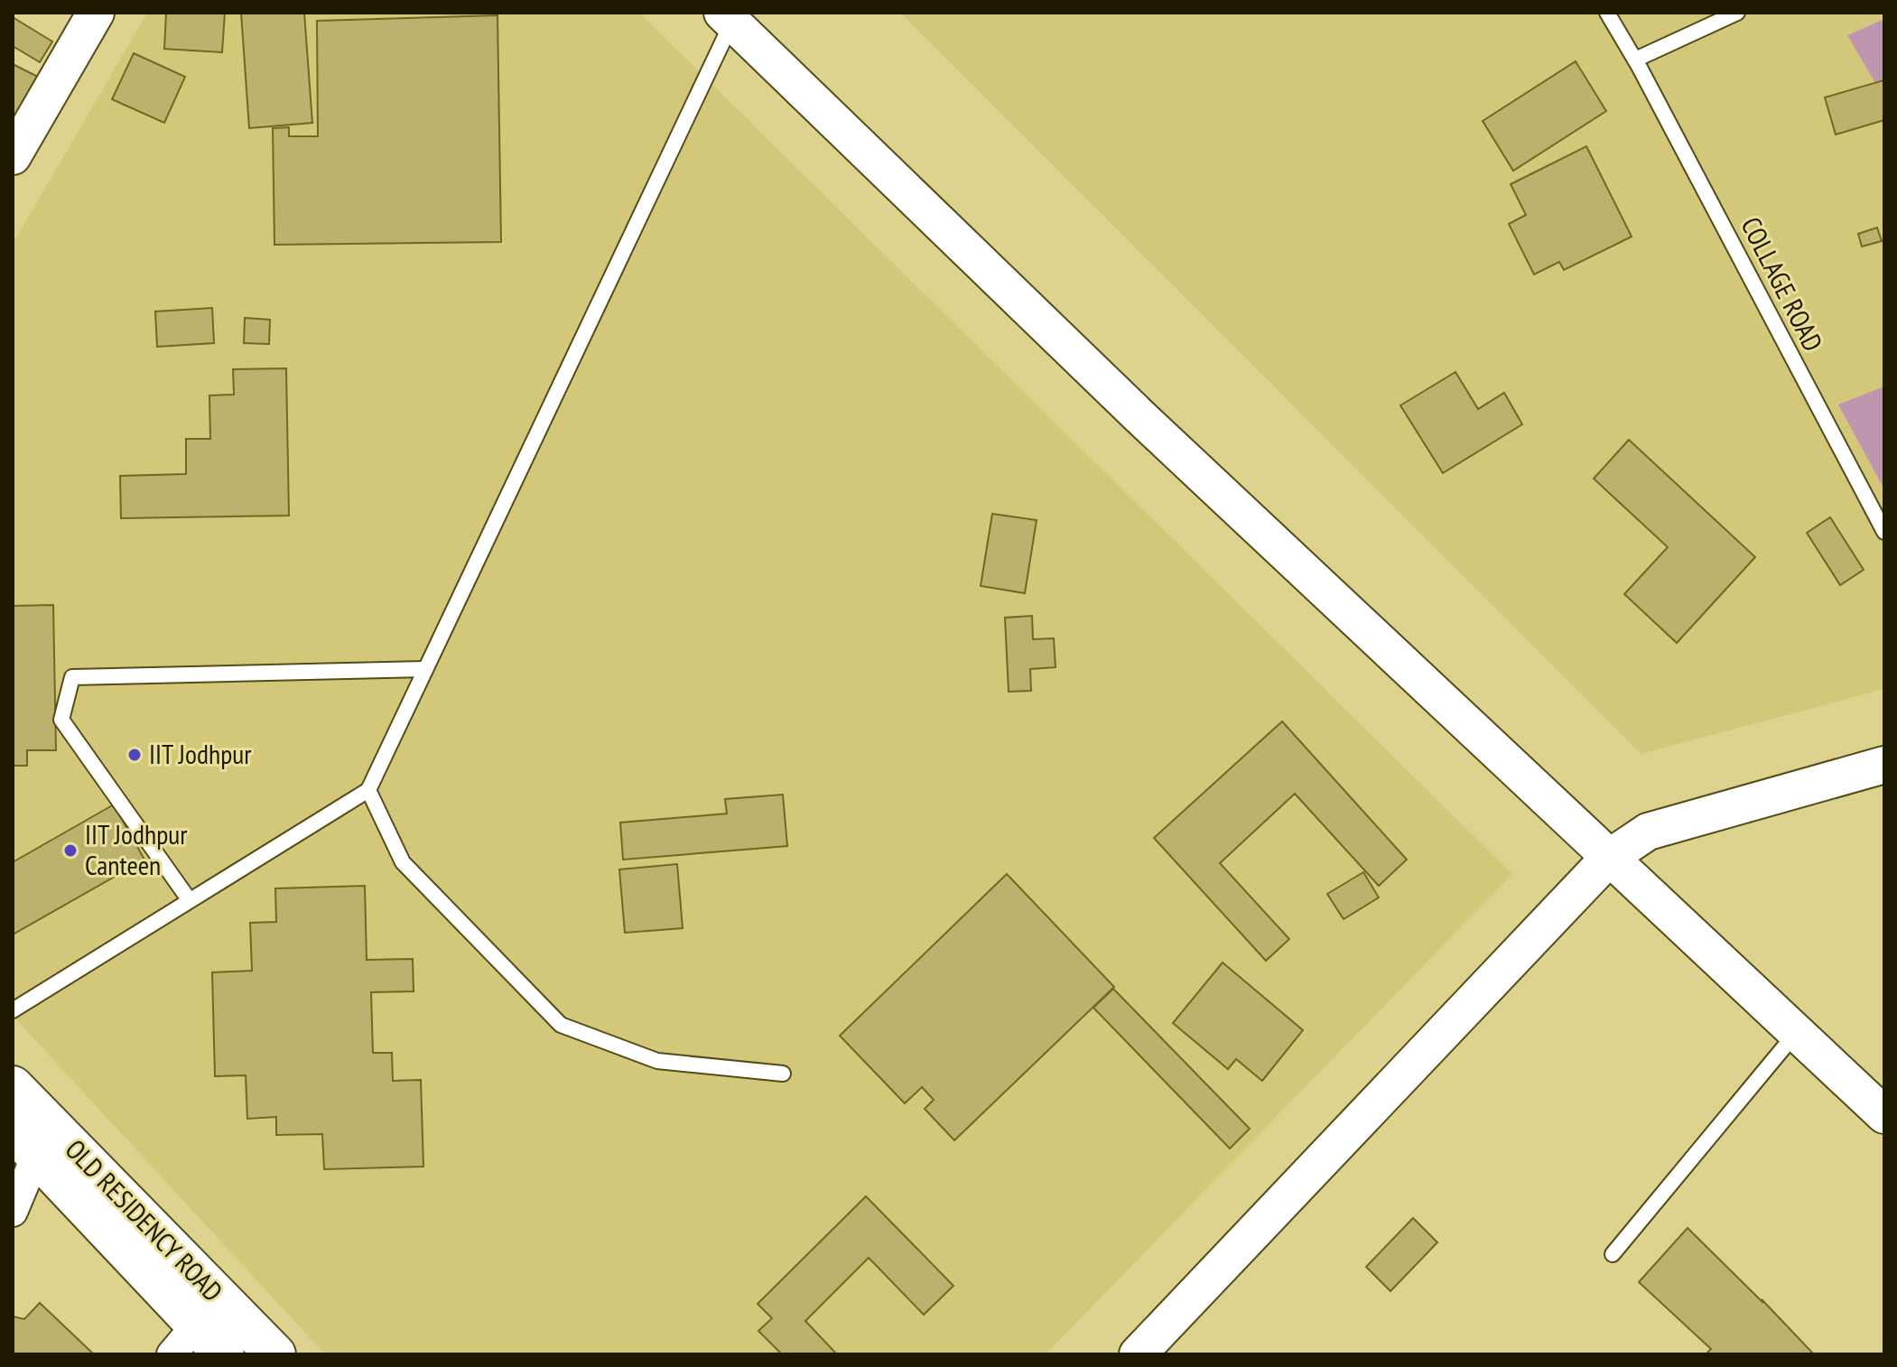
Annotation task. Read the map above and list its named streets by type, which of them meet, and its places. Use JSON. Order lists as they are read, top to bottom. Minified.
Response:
{"streets":{"highway":["OLD RESIDENCY ROAD"],"lane":["COLLAGE ROAD"]},"places":["IIT Jodhpur","IIT Jodhpur Canteen"]}
